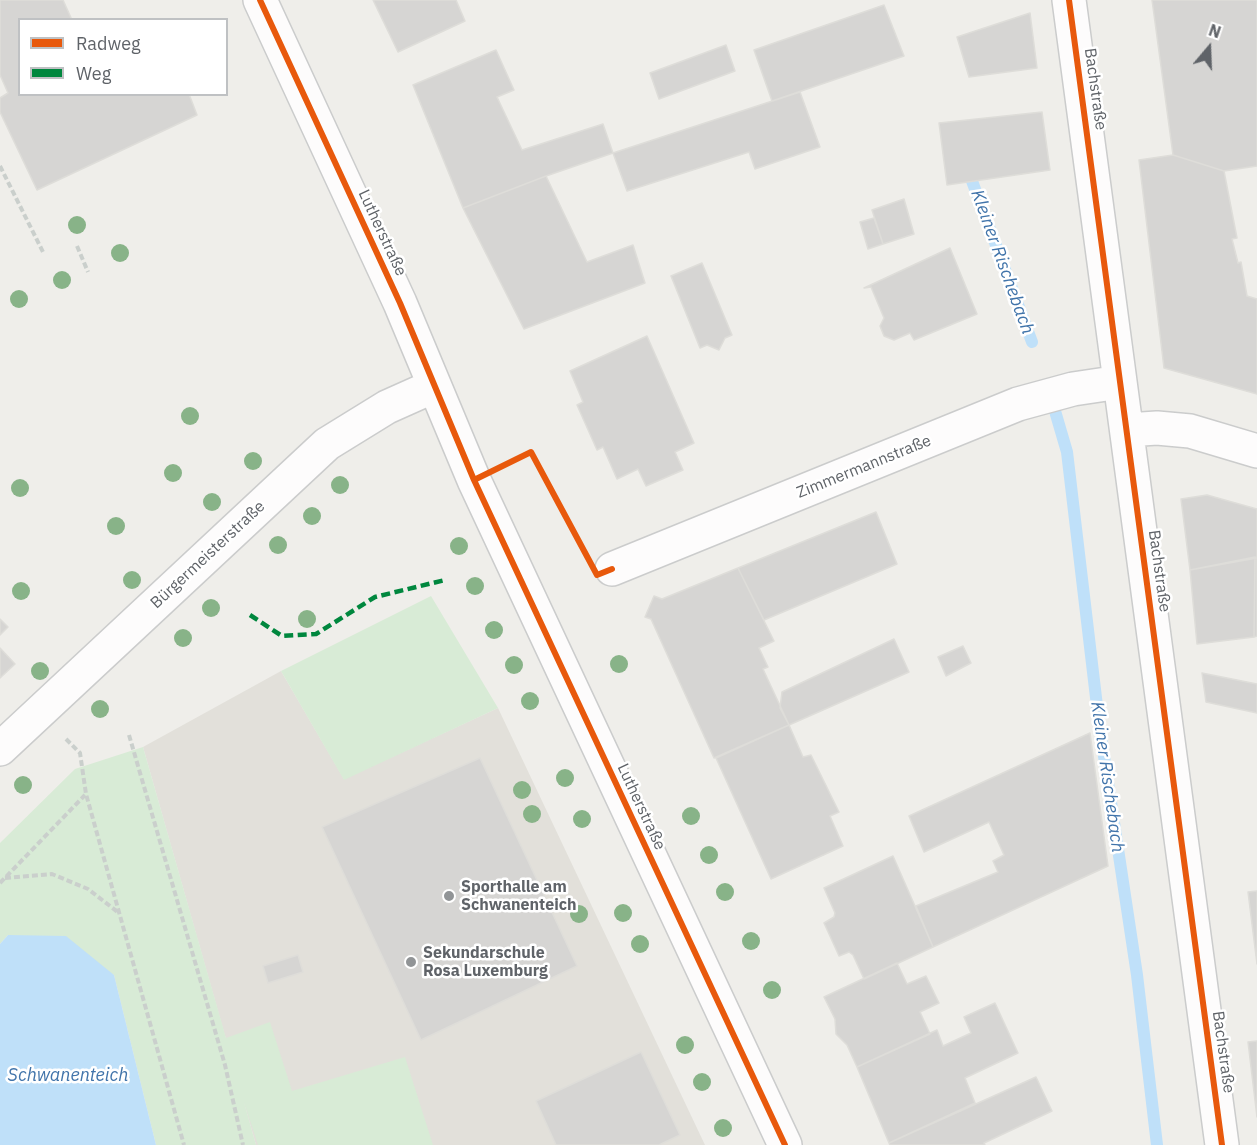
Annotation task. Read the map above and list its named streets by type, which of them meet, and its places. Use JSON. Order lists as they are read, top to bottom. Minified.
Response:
{"streets":{"street":["Bachstraße","Lutherstraße","Zimmermannstraße","Bürgermeisterstraße"]},"crossings":[["Bachstraße","Zimmermannstraße"],["Lutherstraße","Bürgermeisterstraße"]],"water":["Kleiner Rischebach","Schwanenteich"],"places":["Sporthalle am Schwanenteich","Sekundarschule Rosa Luxemburg"],"legend":["Radweg","Weg"],"north":"top"}
